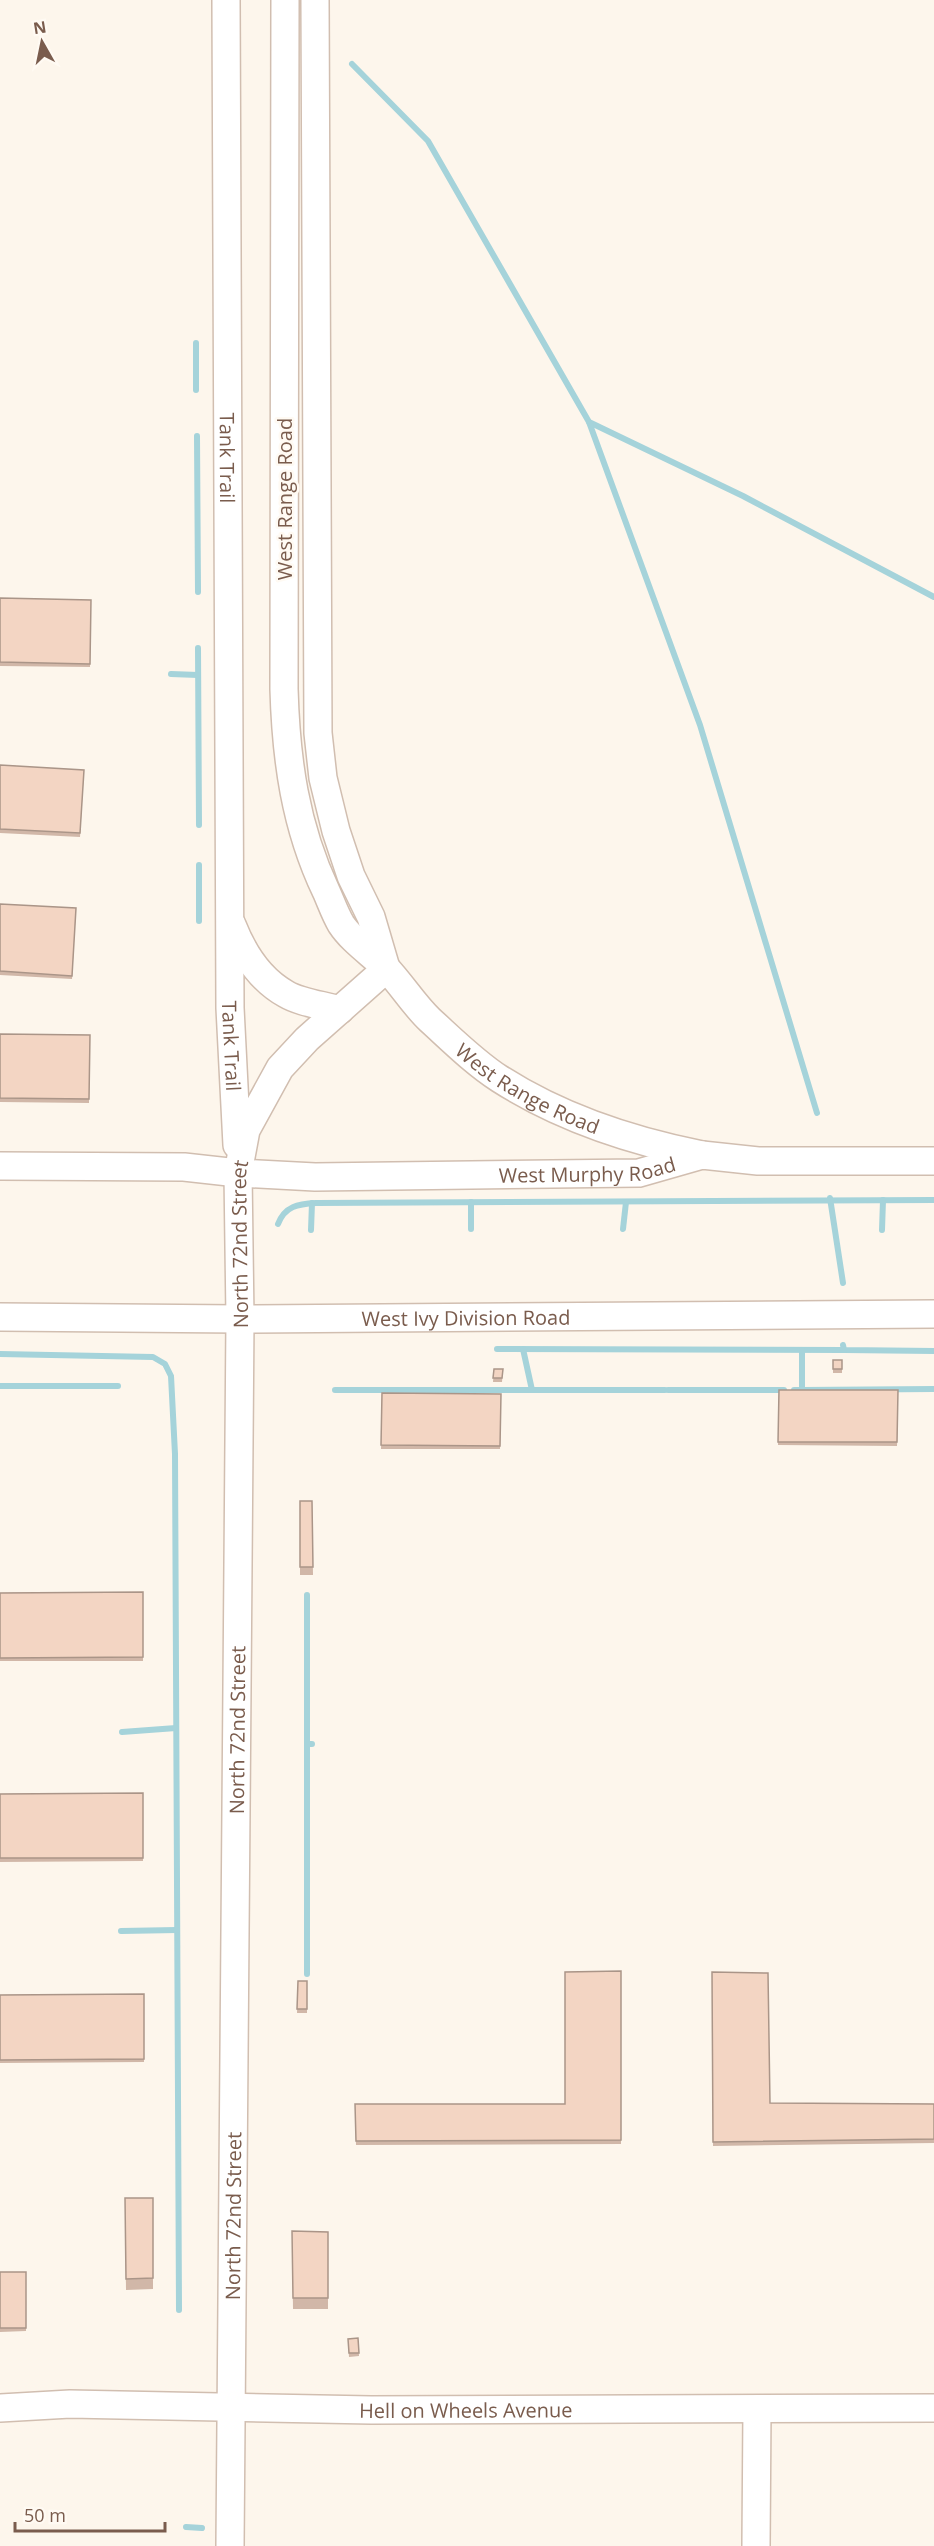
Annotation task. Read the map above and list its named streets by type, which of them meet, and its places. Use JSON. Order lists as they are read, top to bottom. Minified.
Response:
{"streets":{"street":["Tank Trail","West Range Road","West Murphy Road","North 72nd Street","West Ivy Division Road","Hell on Wheels Avenue"]},"crossings":[["Tank Trail","West Murphy Road"],["Tank Trail","North 72nd Street"],["West Range Road","West Murphy Road"],["West Range Road","North 72nd Street"],["West Murphy Road","North 72nd Street"],["North 72nd Street","West Ivy Division Road"],["North 72nd Street","Hell on Wheels Avenue"]],"scale_bar":"50 m","north":"top"}
